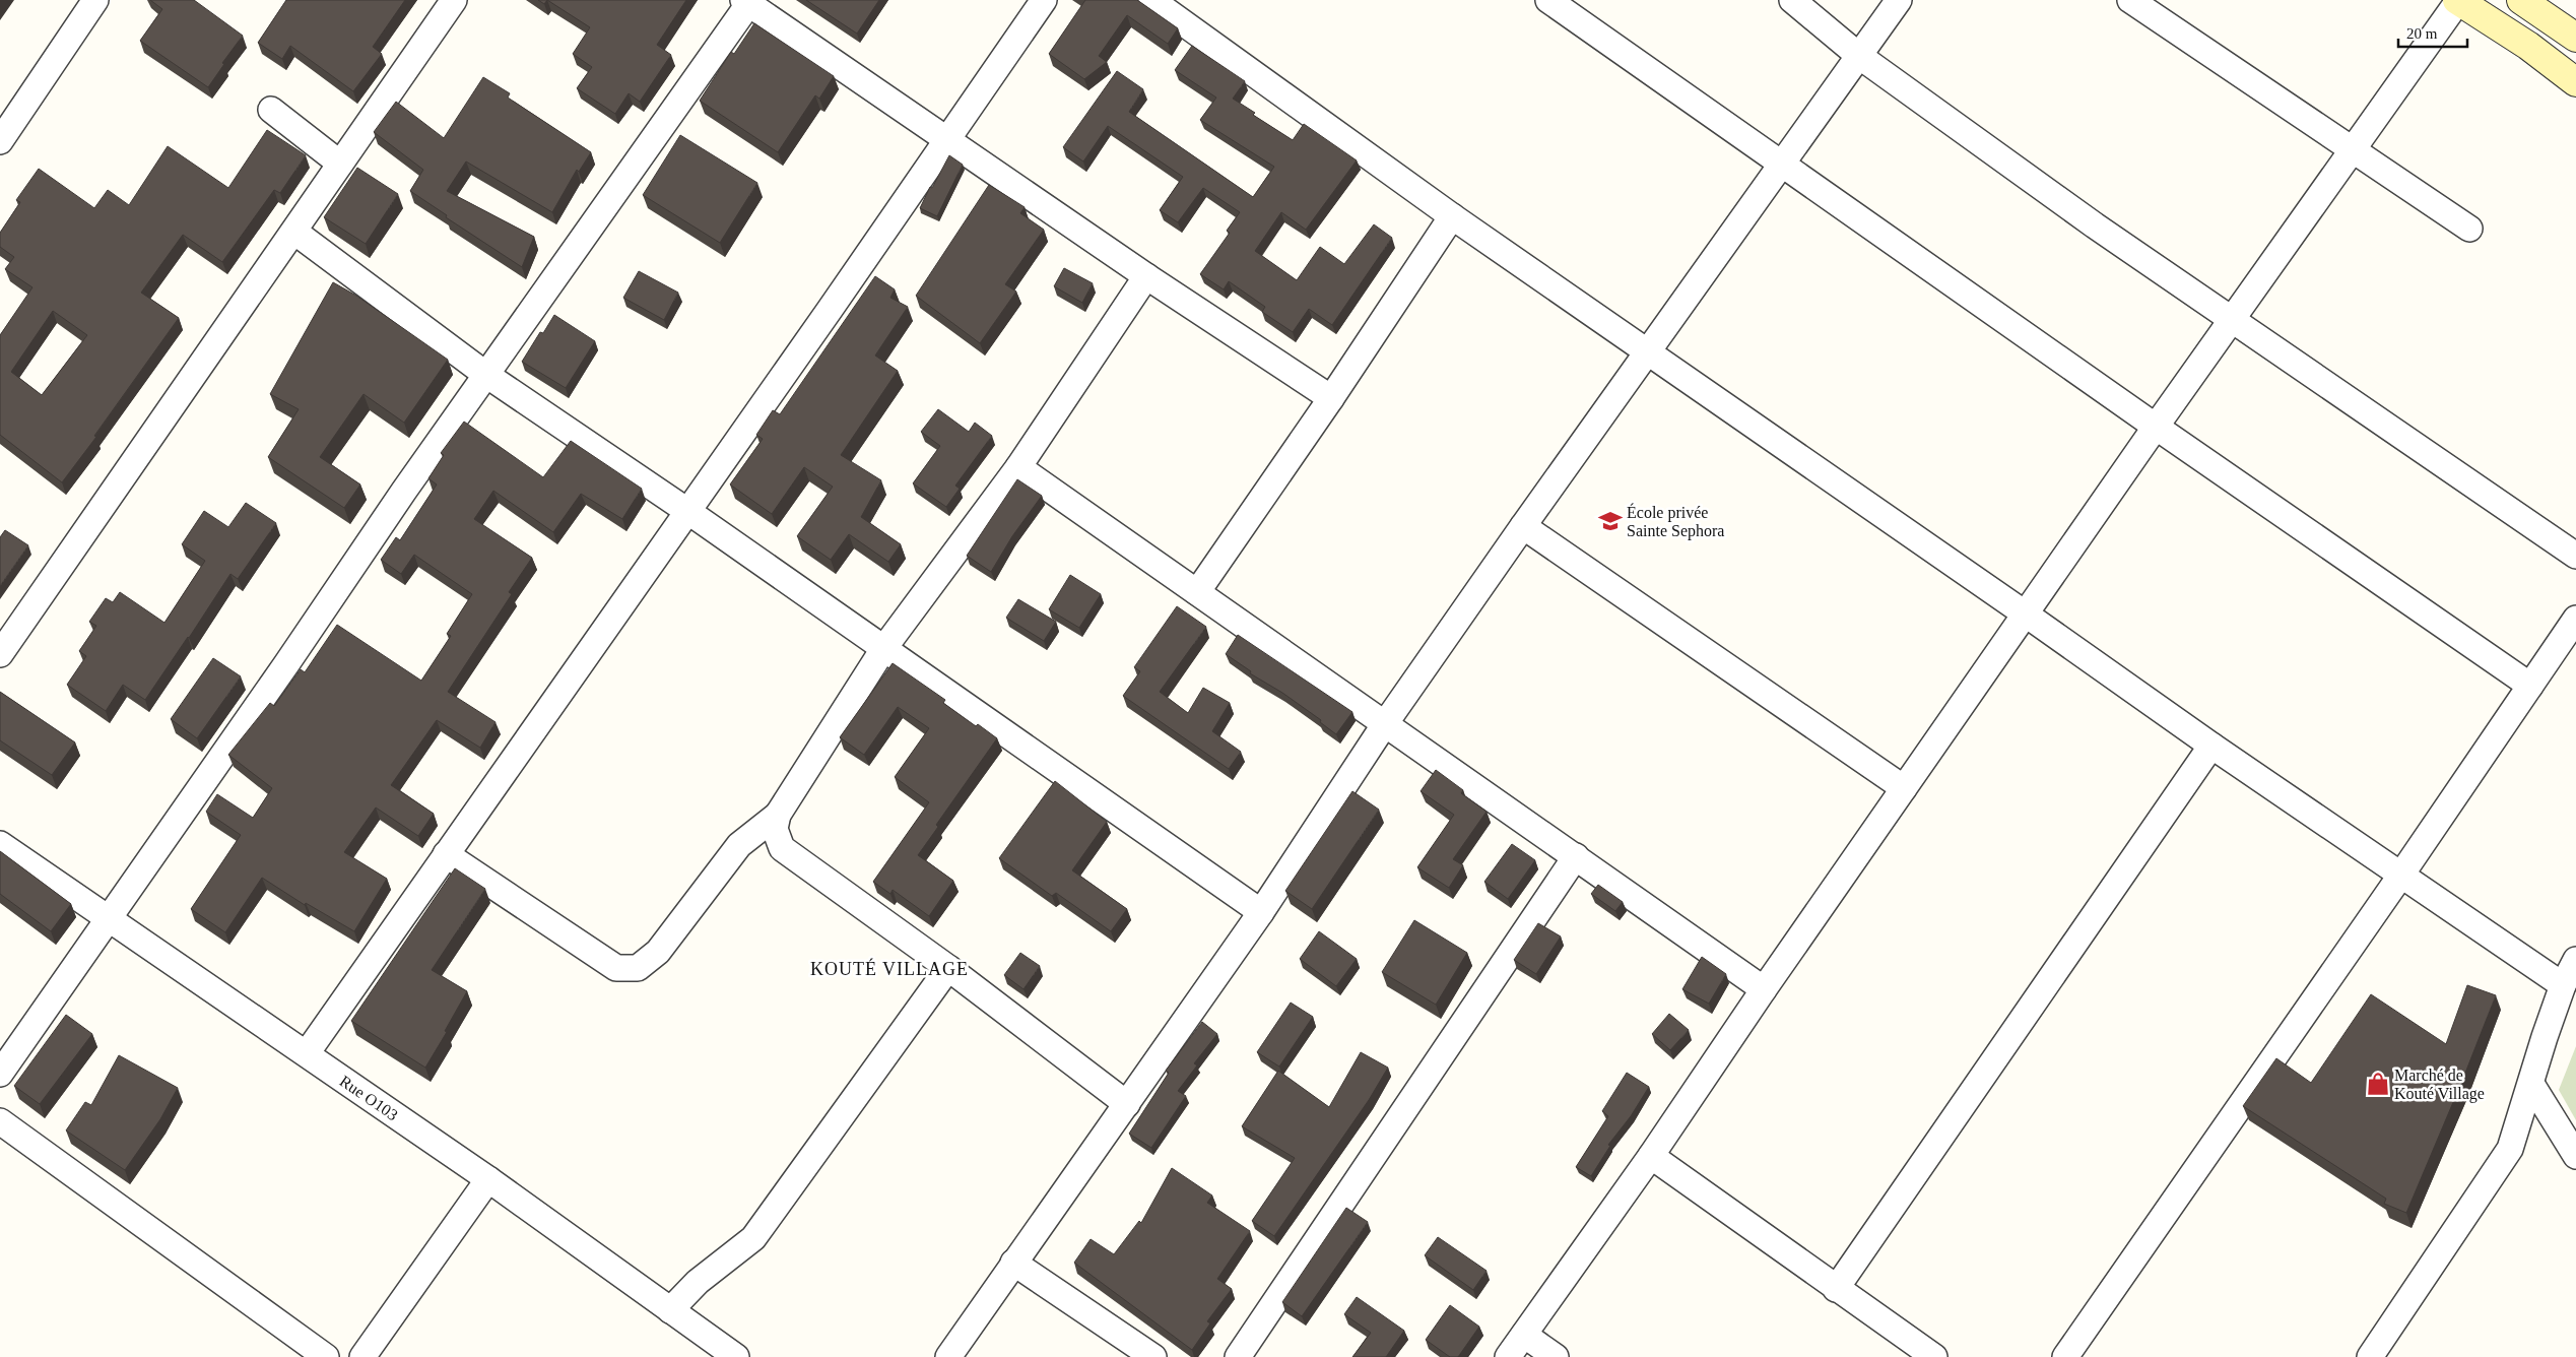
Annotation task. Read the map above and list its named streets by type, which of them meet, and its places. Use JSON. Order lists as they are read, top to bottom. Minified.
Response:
{"streets":{"street":["Rue O103"]},"districts":["KOUTÉ VILLAGE"],"places":{"school or university":["École privée Sainte Sephora"],"shop":["Marché de Kouté Village"]},"scale_bar":"20 m"}
